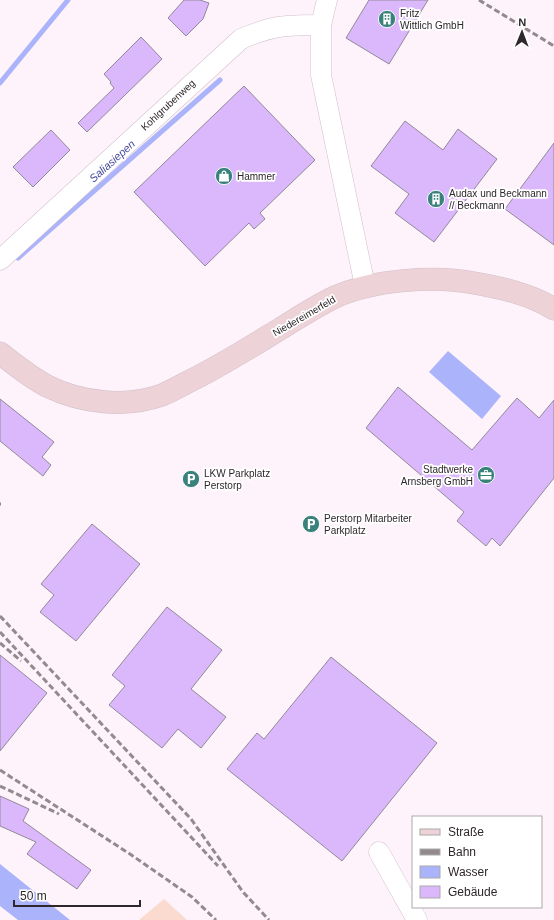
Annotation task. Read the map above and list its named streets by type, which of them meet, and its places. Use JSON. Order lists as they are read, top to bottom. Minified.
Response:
{"streets":{"street":["Kohlgrubenweg","Niedereimerfeld"]},"water":["Saliasiepen"],"places":{"building":["Fritz Wittlich GmbH","Audax und Beckmann // Beckmann"],"shop":["Hammer"],"office":["Stadtwerke Arnsberg GmbH"],"parking":["LKW Parkplatz Perstorp","Perstorp Mitarbeiter Parkplatz"]},"legend":["Straße","Bahn","Wasser","Gebäude"],"scale_bar":"50 m","north":"top"}
